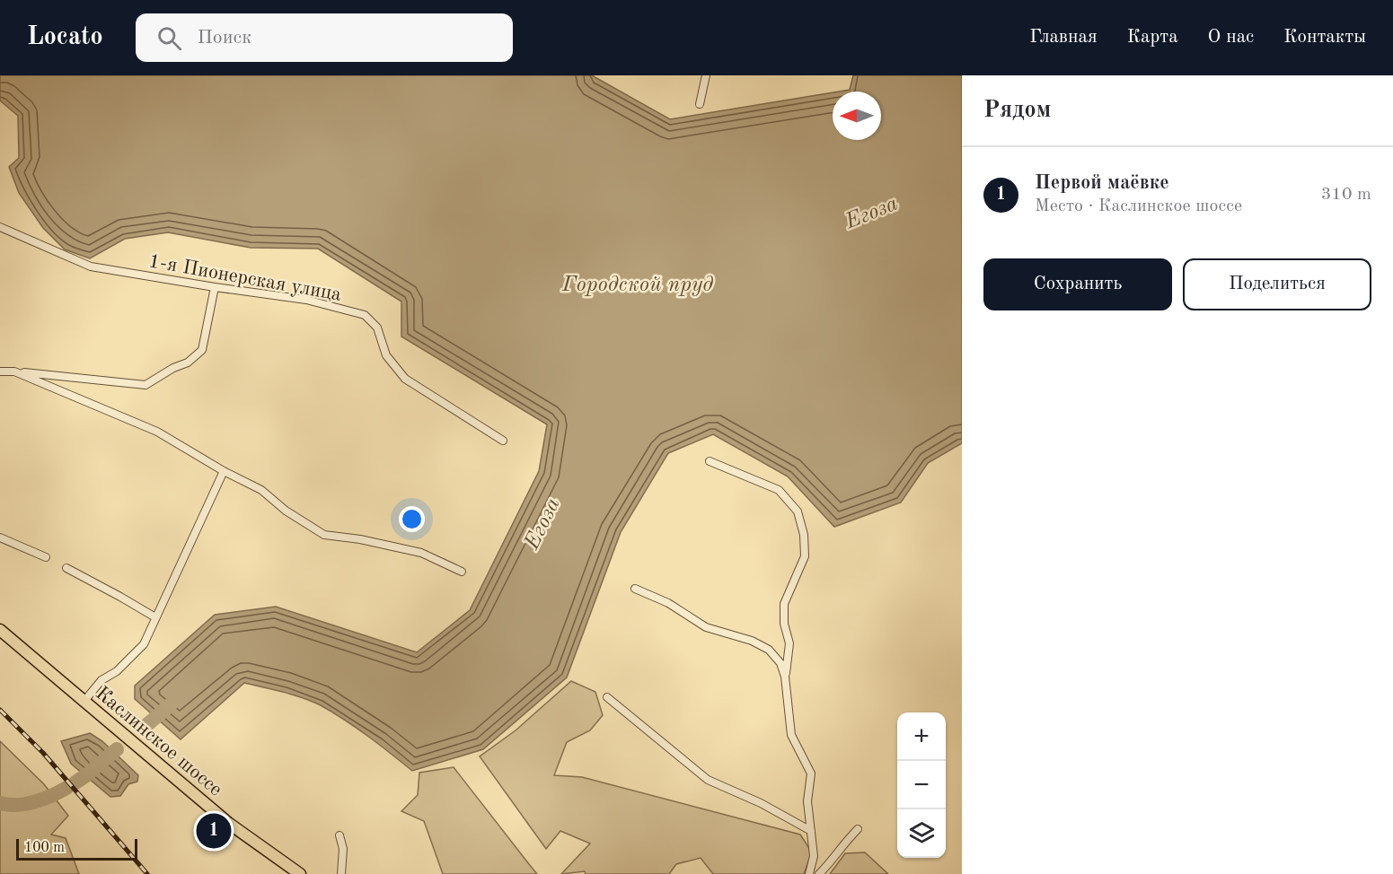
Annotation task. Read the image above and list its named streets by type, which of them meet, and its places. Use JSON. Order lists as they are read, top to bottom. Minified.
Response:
{"streets":{"main road":["Каслинское шоссе"],"street":["1-я Пионерская улица"]},"water":["Егоза","Городской пруд"],"scale_bar":"100 m","north":"left","page":{"header":"Locato","search":"Поиск","nav":["Главная","Карта","О нас","Контакты"],"heading":"Рядом","list":[{"mark":"1","name":"Первой маёвке","note":"Место · Каслинское шоссе","value":"310 m"}],"buttons":["Сохранить","Поделиться"],"map_buttons":["+","−"],"pins":"1","scale":"100 m"}}
